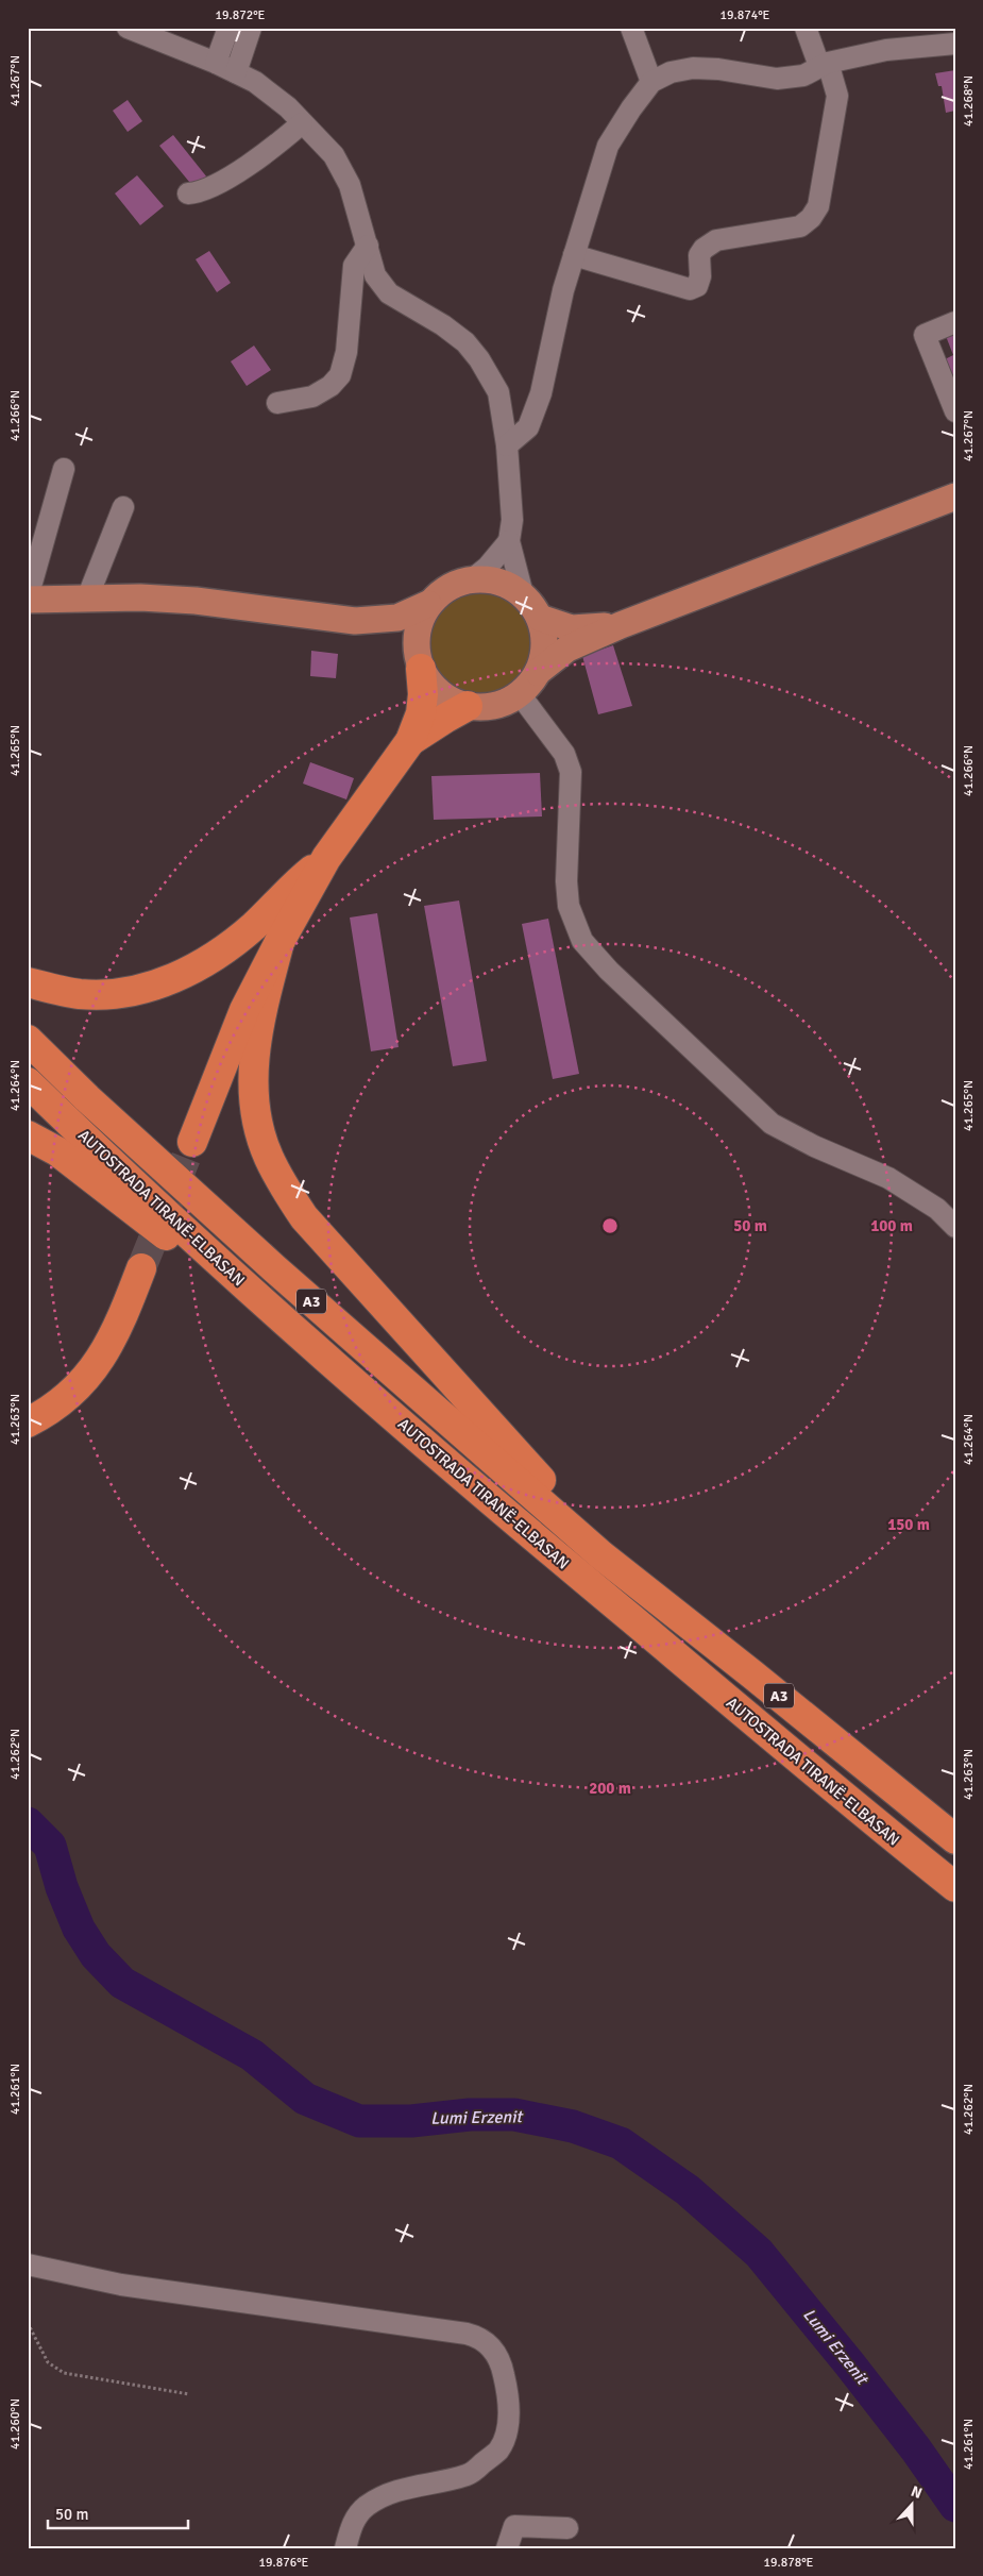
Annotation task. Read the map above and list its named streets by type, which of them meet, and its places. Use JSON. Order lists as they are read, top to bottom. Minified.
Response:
{"streets":{"highway":["AUTOSTRADA TIRANË-ELBASAN","A3"]},"water":["Lumi Erzenit"],"scale_bar":"50 m","north":"top","coordinates":["19.872°E","19.874°E","41.267°N","41.268°N","41.266°N","41.265°N","41.264°N","41.263°N","41.262°N","41.261°N","41.260°N","19.876°E","19.878°E"],"rings":["50 m","100 m","150 m","200 m"]}
